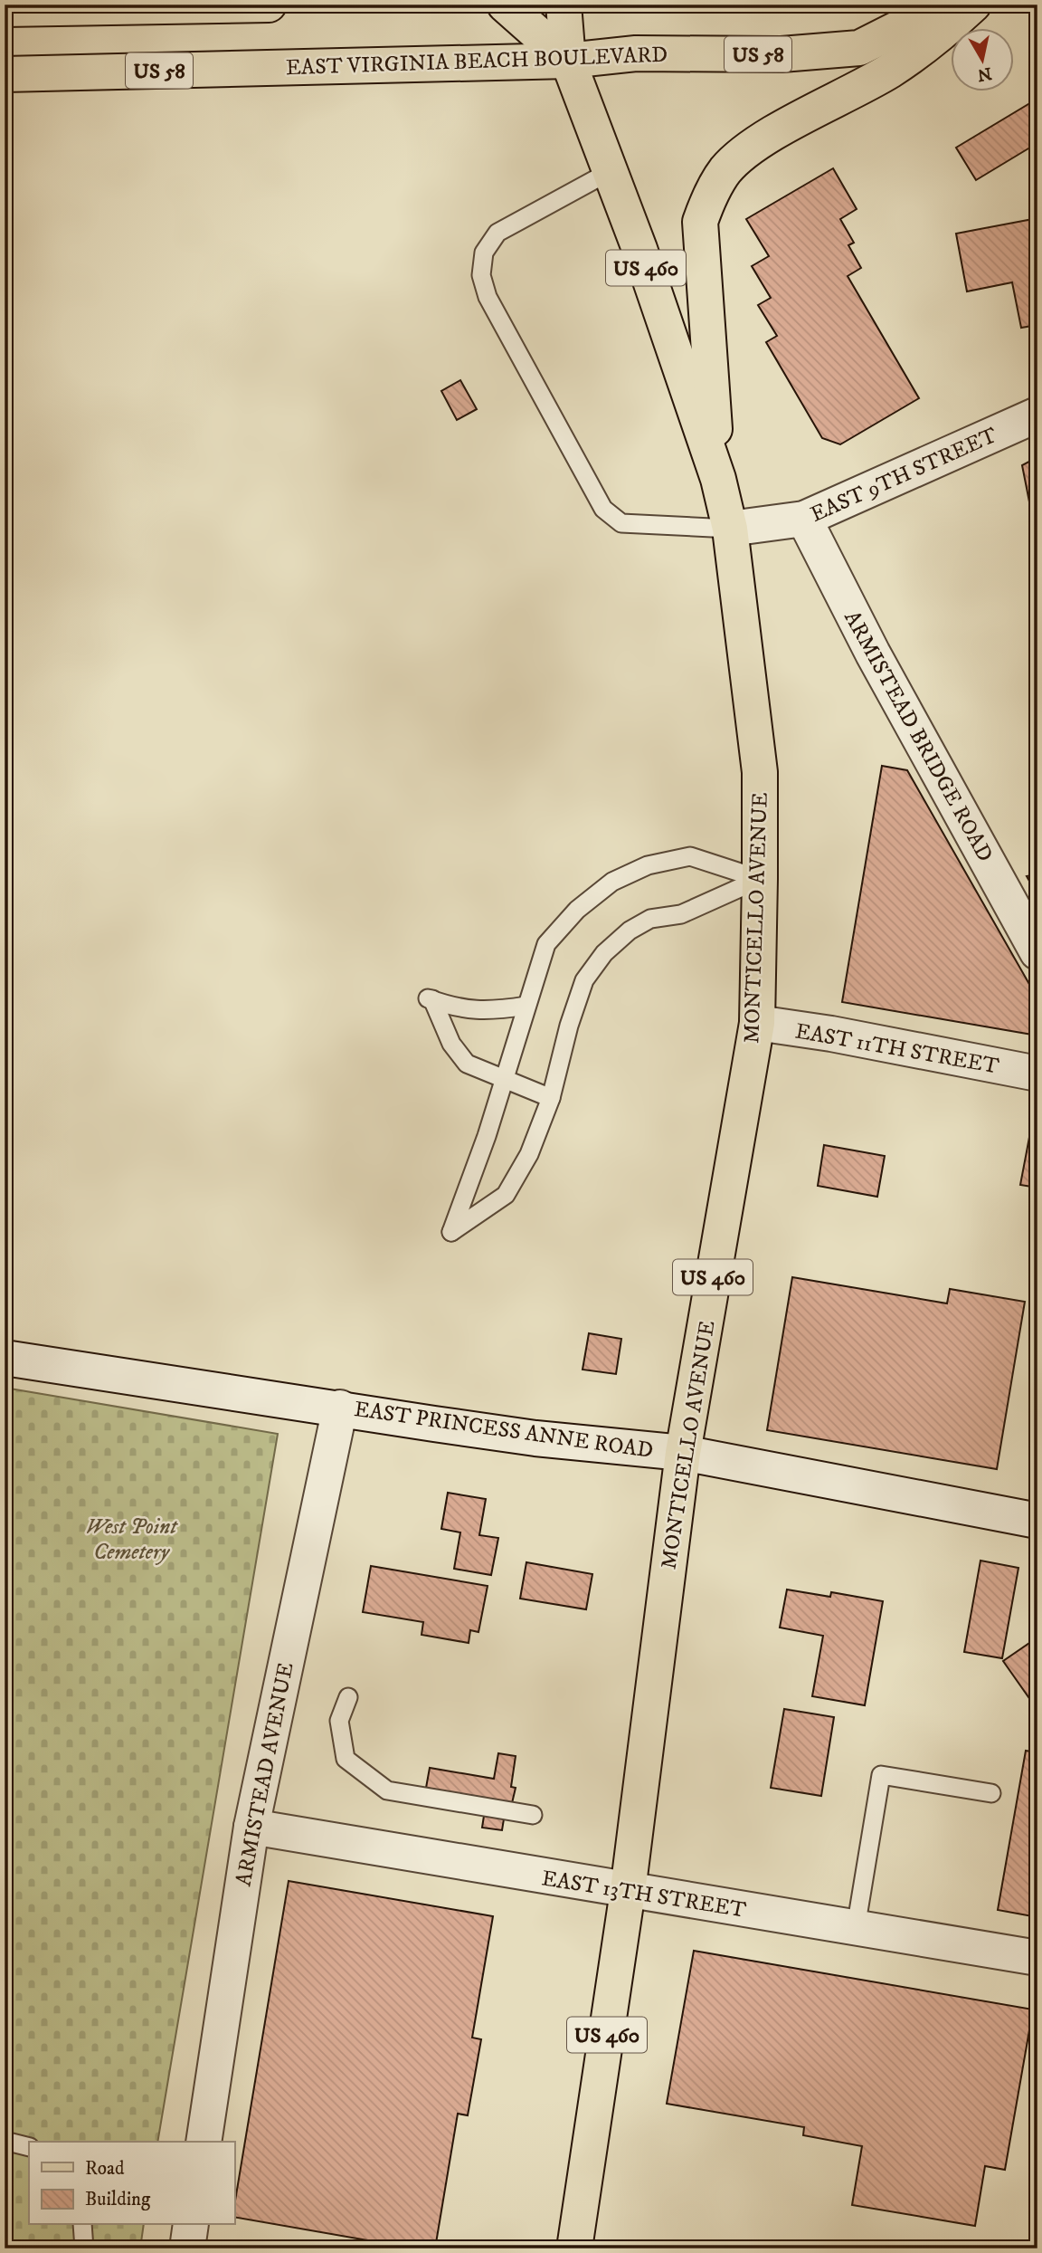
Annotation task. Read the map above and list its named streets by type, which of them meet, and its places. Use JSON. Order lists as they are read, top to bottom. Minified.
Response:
{"streets":{"main road":["US 58","EAST VIRGINIA BEACH BOULEVARD","US 460","MONTICELLO AVENUE"],"street":["EAST 9TH STREET","ARMISTEAD BRIDGE ROAD","EAST 11TH STREET","EAST PRINCESS ANNE ROAD","ARMISTEAD AVENUE","EAST 13TH STREET"]},"crossings":[["EAST VIRGINIA BEACH BOULEVARD","MONTICELLO AVENUE"],["EAST 9TH STREET","ARMISTEAD BRIDGE ROAD"],["EAST 9TH STREET","MONTICELLO AVENUE"],["MONTICELLO AVENUE","EAST 11TH STREET"],["MONTICELLO AVENUE","EAST PRINCESS ANNE ROAD"],["MONTICELLO AVENUE","EAST 13TH STREET"],["EAST PRINCESS ANNE ROAD","ARMISTEAD AVENUE"],["ARMISTEAD AVENUE","EAST 13TH STREET"]],"parks":["West Point Cemetery"],"legend":["Road","Building"],"north":"bottom"}
